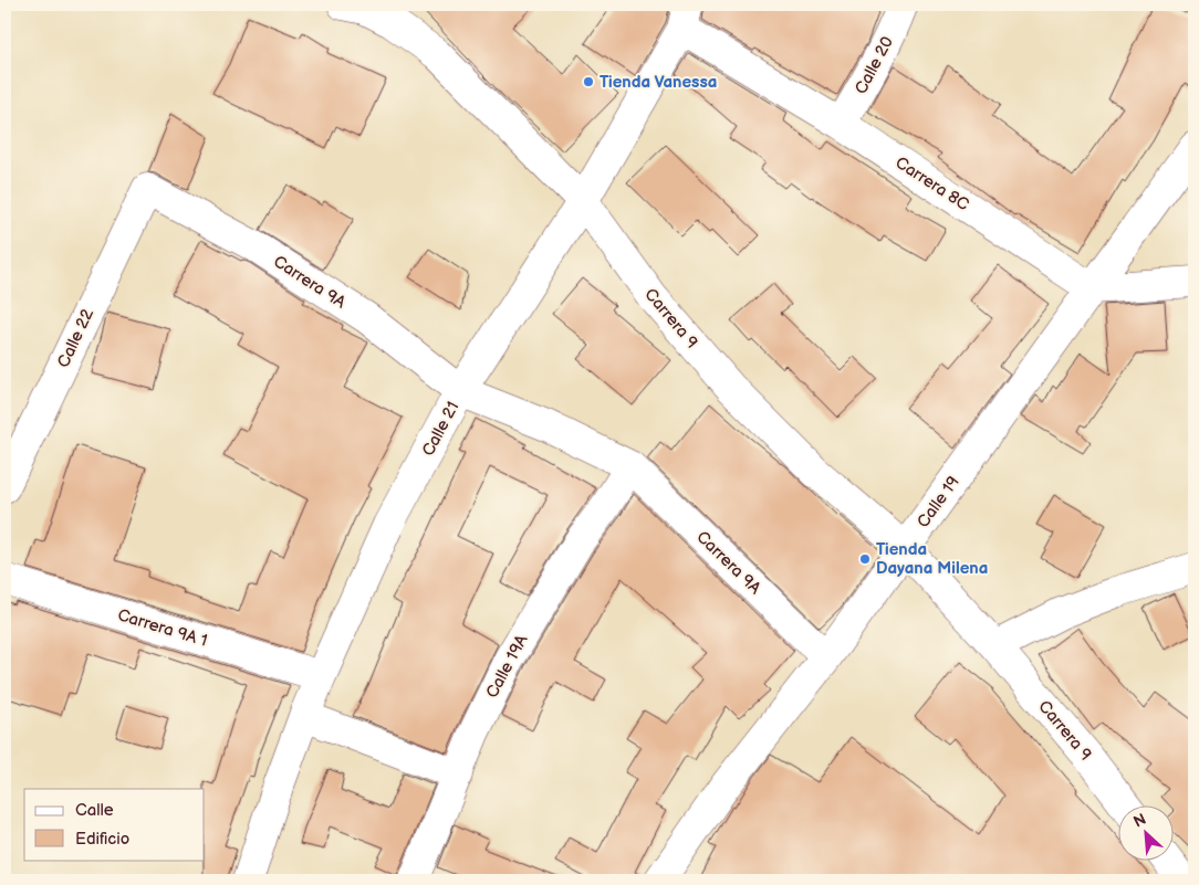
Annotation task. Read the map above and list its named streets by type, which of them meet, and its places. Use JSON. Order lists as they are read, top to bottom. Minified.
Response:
{"streets":{"street":["Calle 20","Carrera 8C","Carrera 9A","Carrera 9","Calle 22","Calle 21","Calle 19","Carrera 9A 1","Calle 19A"]},"crossings":[["Calle 20","Carrera 8C"],["Carrera 8C","Calle 21"],["Carrera 8C","Calle 19"],["Carrera 9A","Calle 22"],["Carrera 9A","Calle 21"],["Carrera 9A","Calle 19"],["Carrera 9A","Calle 19A"],["Carrera 9","Calle 21"],["Carrera 9","Calle 19"],["Calle 21","Carrera 9A 1"]],"places":["Tienda Vanessa","Tienda Dayana Milena"],"legend":["Calle","Edificio"],"north":"top left"}
